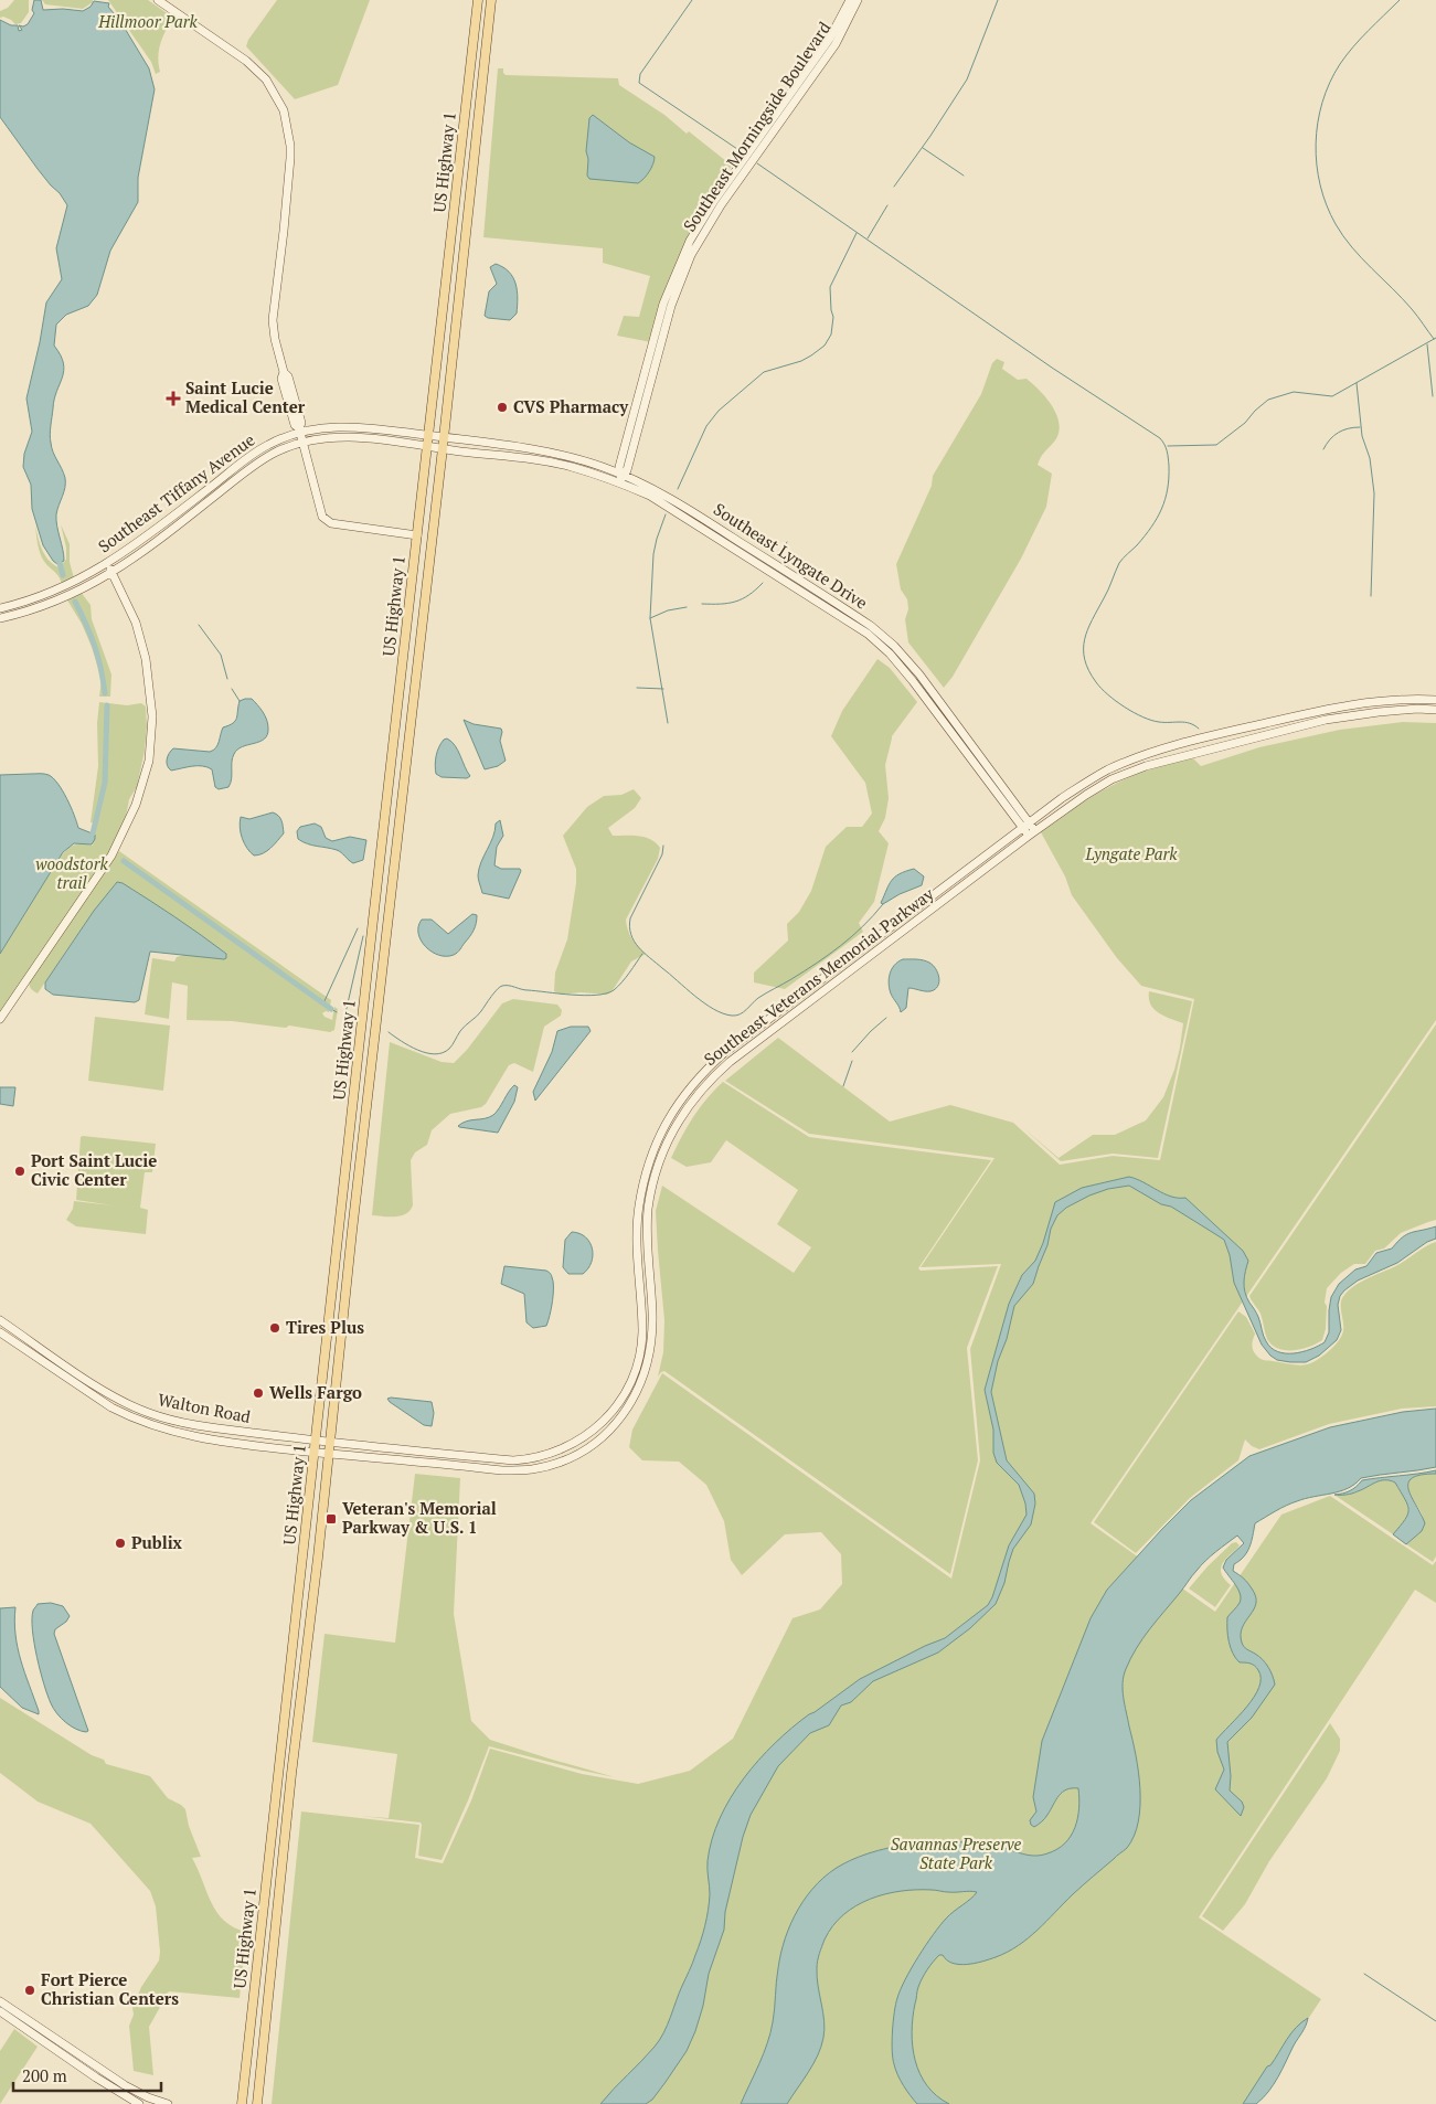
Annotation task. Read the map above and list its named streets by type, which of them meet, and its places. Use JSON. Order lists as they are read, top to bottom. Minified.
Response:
{"streets":{"main road":["US Highway 1"],"street":["Southeast Morningside Boulevard","Southeast Tiffany Avenue","Southeast Lyngate Drive","Southeast Veterans Memorial Parkway","Walton Road"]},"crossings":[["Southeast Morningside Boulevard","Southeast Lyngate Drive"],["US Highway 1","Southeast Tiffany Avenue"],["US Highway 1","Southeast Lyngate Drive"],["US Highway 1","Southeast Veterans Memorial Parkway"],["US Highway 1","Walton Road"],["Southeast Tiffany Avenue","Southeast Lyngate Drive"],["Southeast Lyngate Drive","Southeast Veterans Memorial Parkway"],["Southeast Veterans Memorial Parkway","Walton Road"]],"parks":["Hillmoor Park","Lyngate Park","woodstork trail","Savannas Preserve State Park"],"places":{"health":["Saint Lucie Medical Center"],"other":["CVS Pharmacy","Port Saint Lucie Civic Center","Tires Plus","Wells Fargo","Publix","Fort Pierce Christian Centers"],"transit":["Veteran's Memorial Parkway & U.S. 1"]},"scale_bar":"200 m"}
